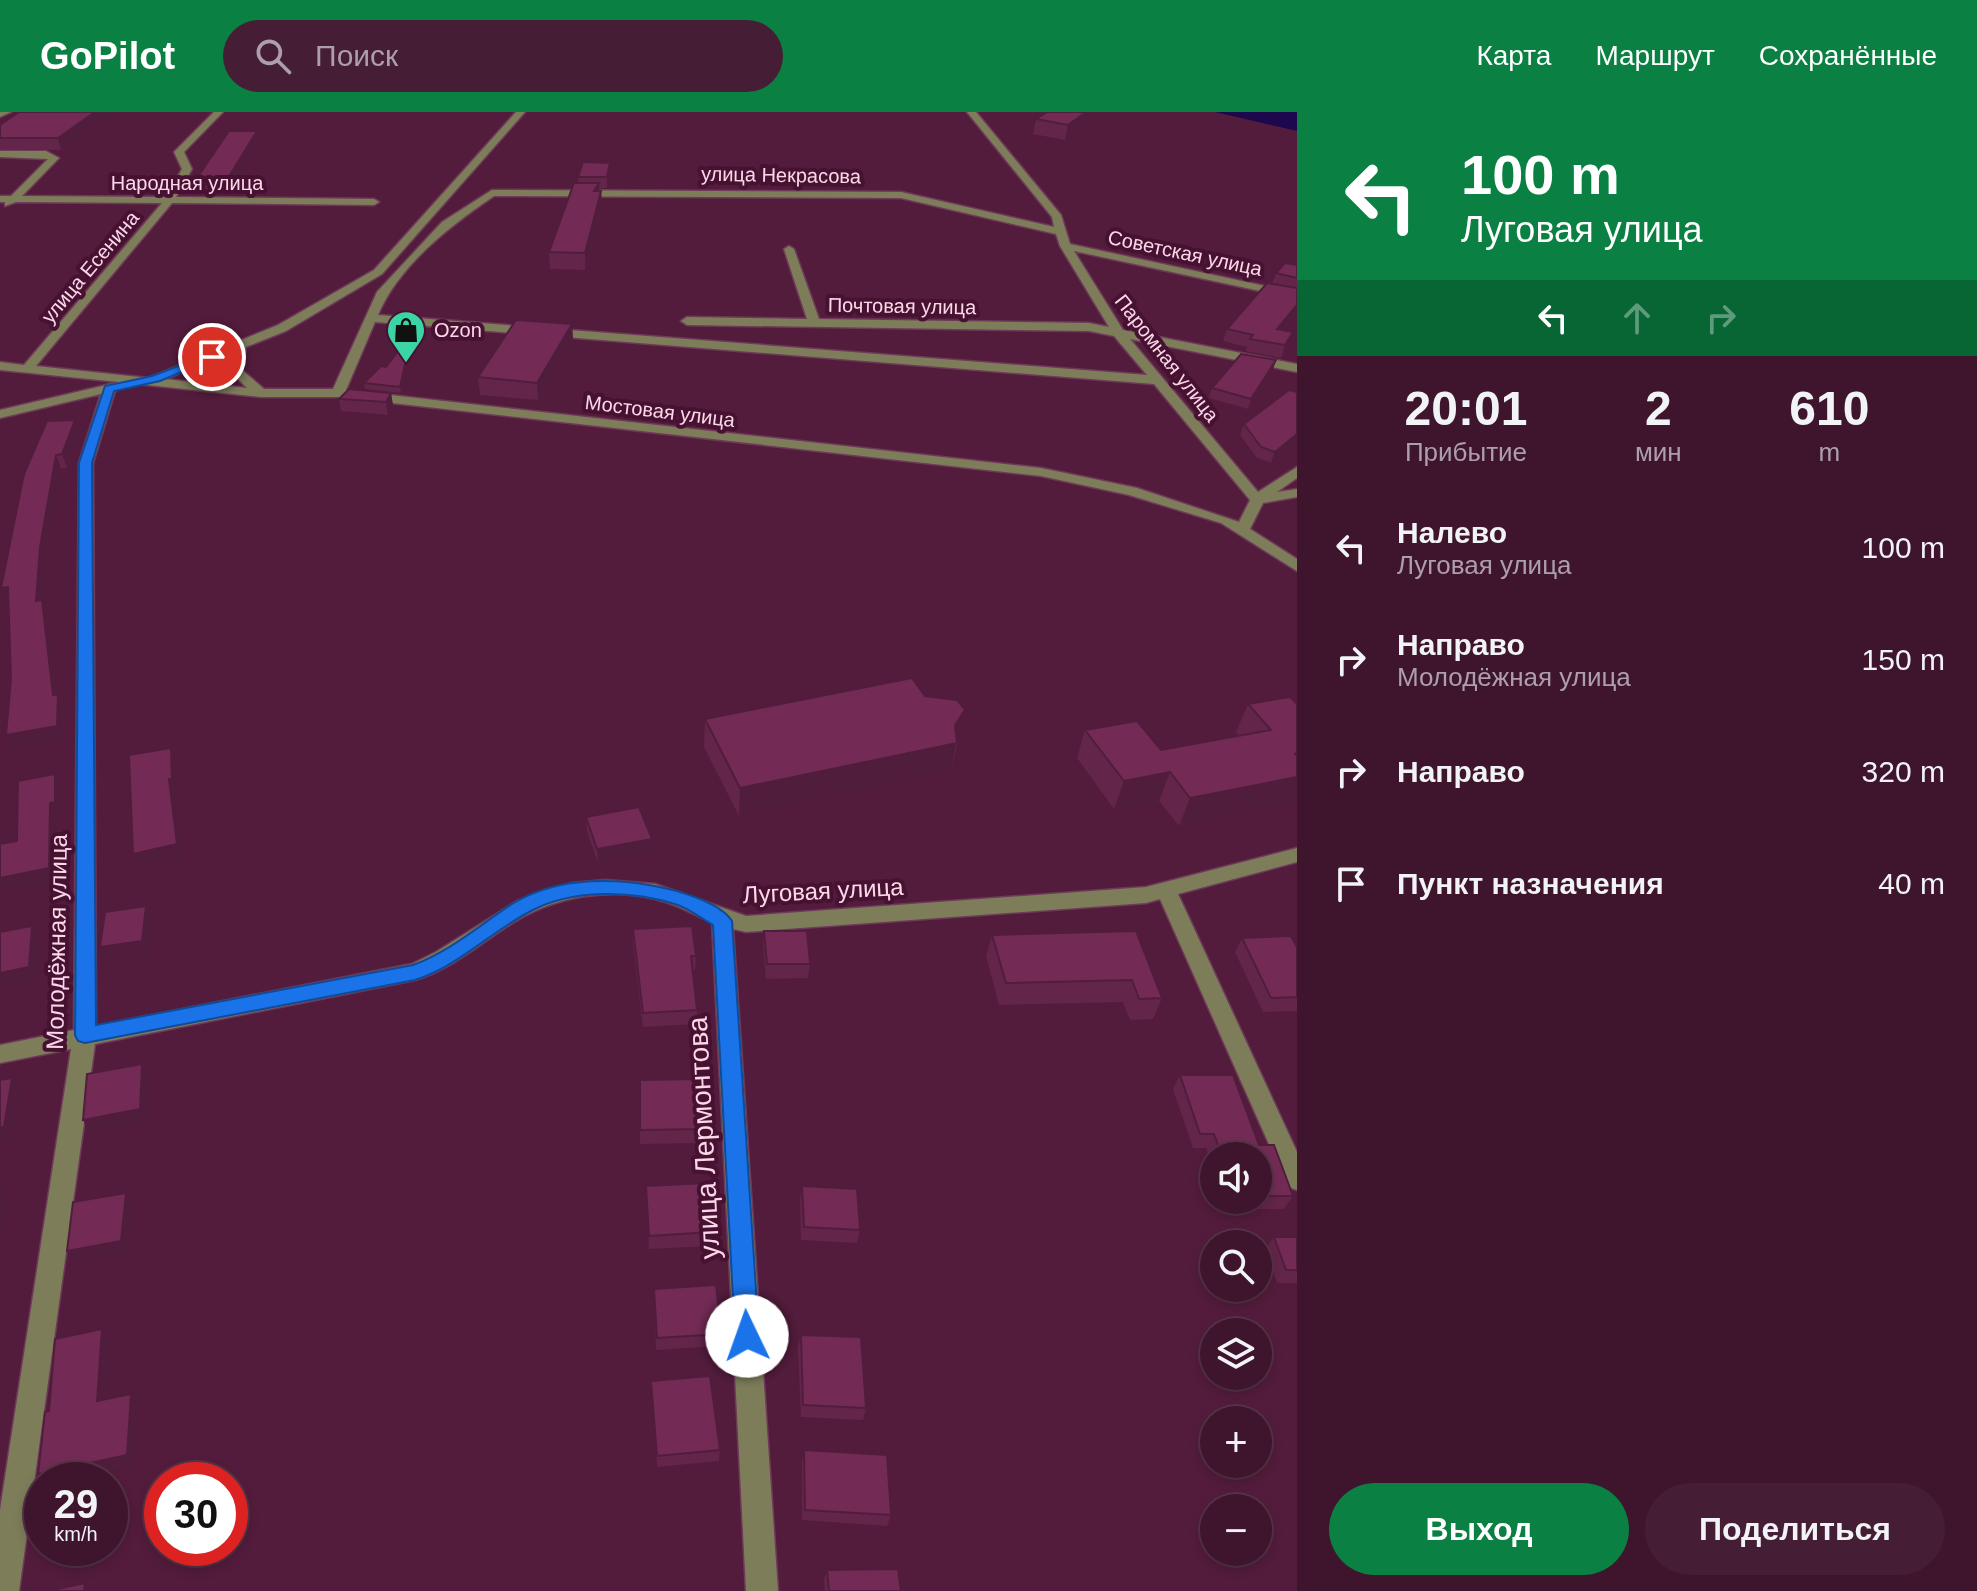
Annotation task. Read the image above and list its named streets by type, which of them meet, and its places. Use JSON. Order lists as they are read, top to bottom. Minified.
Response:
{"streets":{"street":["улица Некрасова","Народная улица","Советская улица","улица Есенина","Почтовая улица","Паромная улица","Мостовая улица","Луговая улица","Молодёжная улица","улица Лермонтова"]},"crossings":[["улица Некрасова","Паромная улица"],["Народная улица","улица Есенина"],["Советская улица","Паромная улица"],["улица Есенина","Мостовая улица"],["Почтовая улица","Паромная улица"],["Луговая улица","Молодёжная улица"],["Луговая улица","улица Лермонтова"]],"places":{"shop":["Ozon"]},"page":{"header":"GoPilot","search":"Поиск","nav":["Карта","Маршрут","Сохранённые"],"turn":["100 m","Луговая улица"],"eta":["20:01","Прибытие","2","мин","610","m"],"list":[{"name":"Налево","note":"Луговая улица","value":"100 m"},{"name":"Направо","note":"Молодёжная улица","value":"150 m"},{"name":"Направо","value":"320 m"},{"name":"Пункт назначения","value":"40 m"}],"map_buttons":["+","−"],"speed":"29 km/h","limit":"30","buttons":["Выход","Поделиться"]}}
